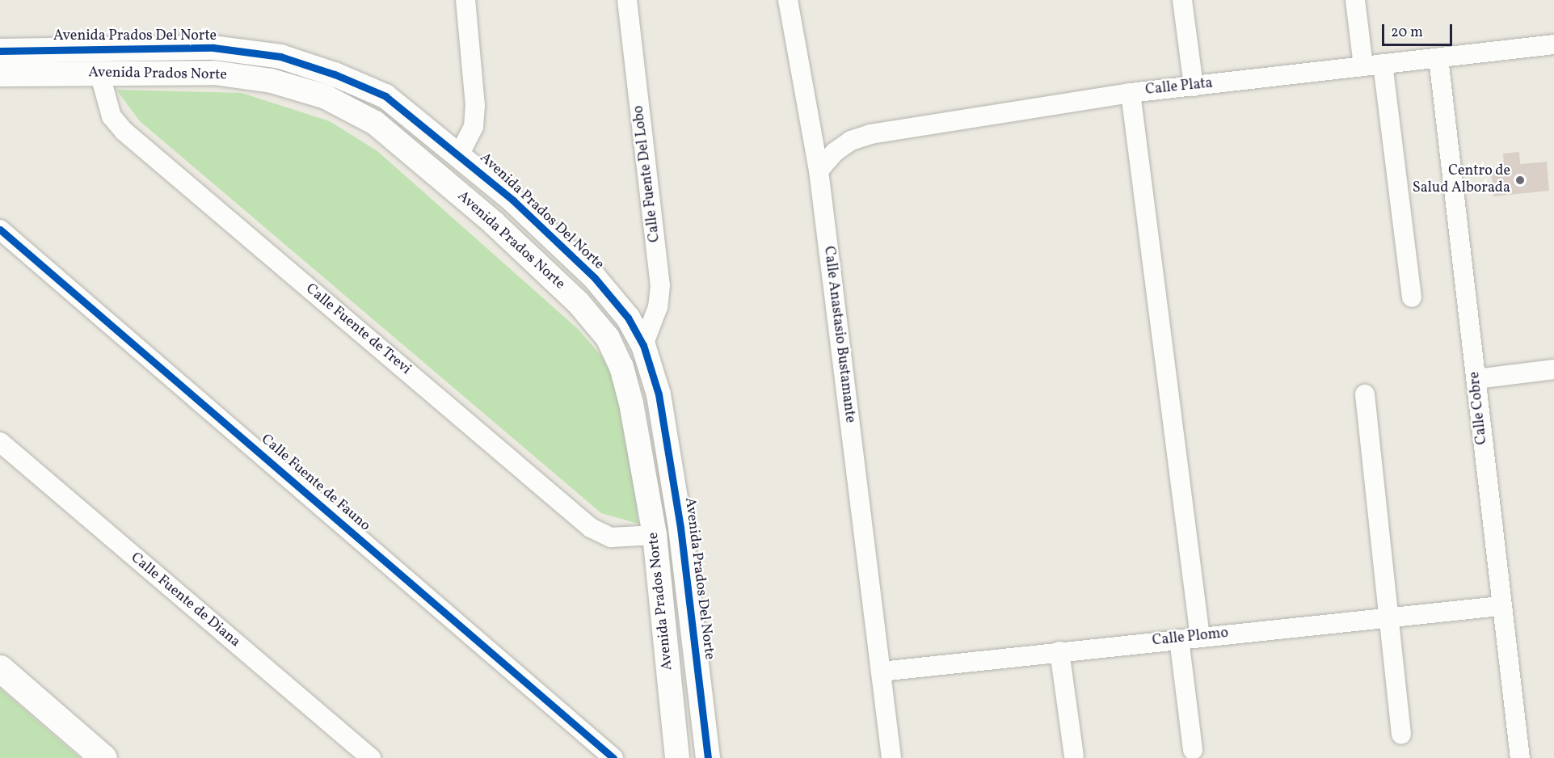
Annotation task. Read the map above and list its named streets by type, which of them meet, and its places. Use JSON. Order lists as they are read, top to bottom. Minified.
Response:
{"streets":{"street":["Avenida Prados Del Norte","Avenida Prados Norte","Calle Plata","Calle Fuente Del Lobo","Calle Fuente de Trevi","Calle Anastasio Bustamante","Calle Cobre","Calle Fuente de Fauno","Calle Fuente de Diana","Calle Plomo"]},"crossings":[["Avenida Prados Del Norte","Calle Fuente Del Lobo"],["Avenida Prados Norte","Calle Fuente de Trevi"],["Calle Plata","Calle Anastasio Bustamante"],["Calle Plata","Calle Cobre"],["Calle Anastasio Bustamante","Calle Plomo"],["Calle Cobre","Calle Plomo"]],"places":["Centro de Salud Alborada"],"scale_bar":"20 m"}
